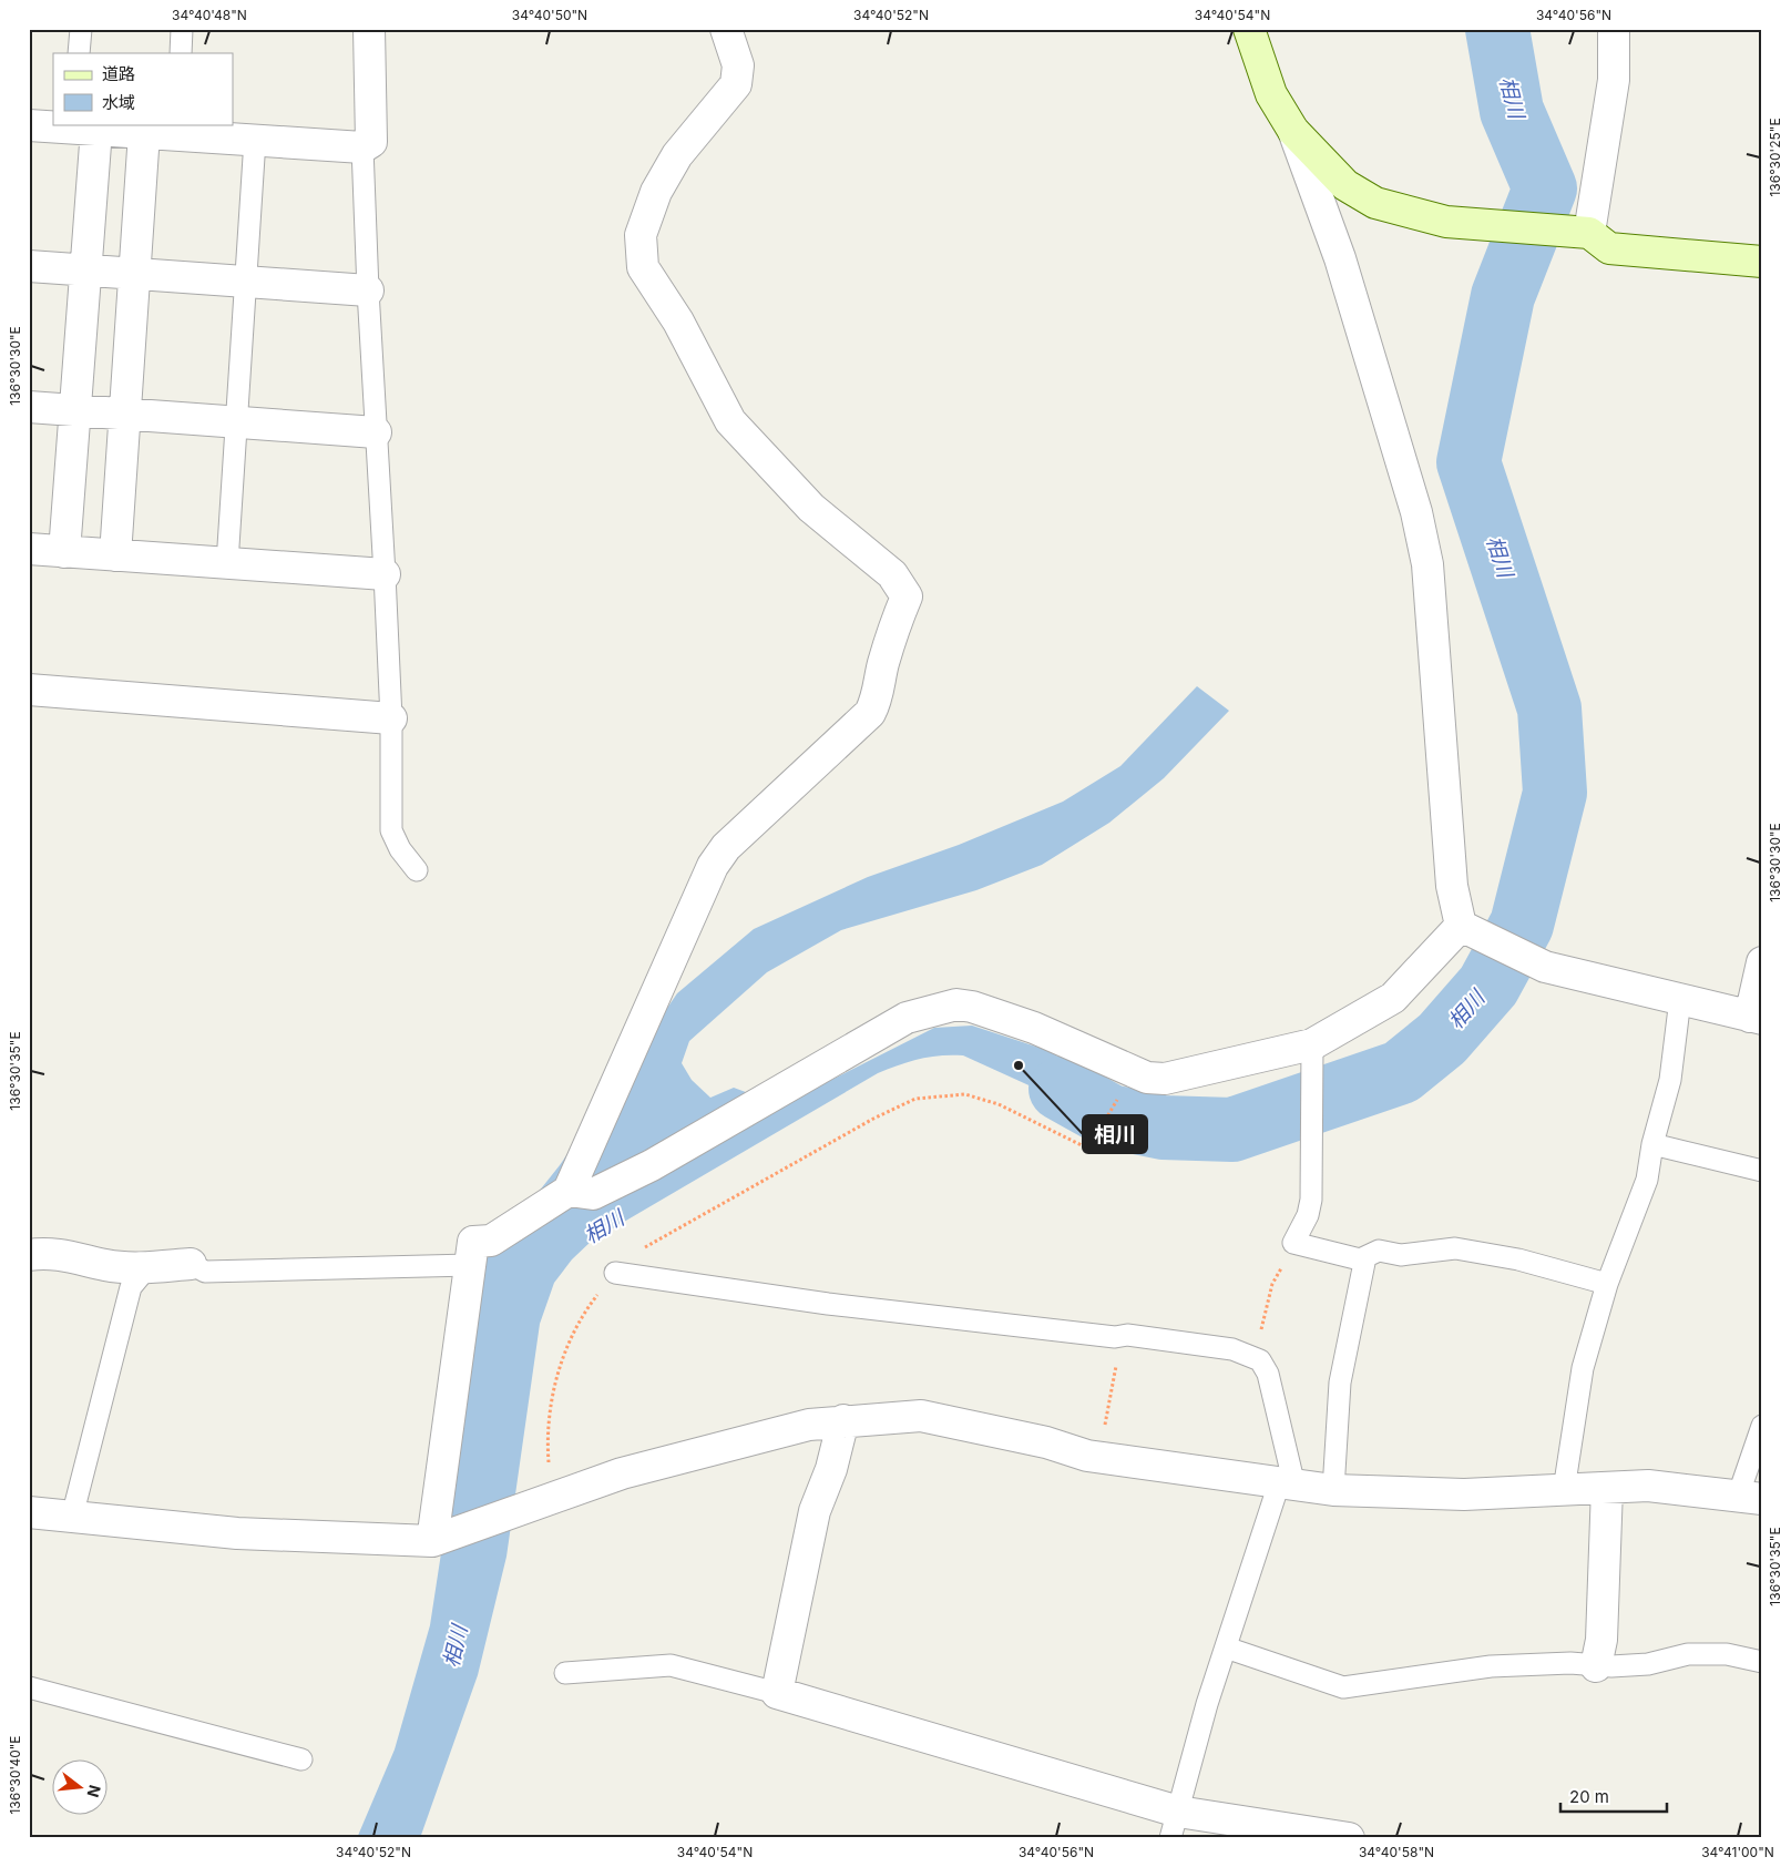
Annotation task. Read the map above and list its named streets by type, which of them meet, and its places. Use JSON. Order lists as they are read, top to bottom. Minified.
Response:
{"water":["相川"],"places":["相川"],"legend":["道路","水域"],"scale_bar":"20 m","north":"right","coordinates":["34°40'48\"N","34°40'50\"N","34°40'52\"N","34°40'54\"N","34°40'56\"N","136°30'25\"E","136°30'30\"E","136°30'35\"E","136°30'40\"E","34°40'58\"N","34°41'00\"N"]}
